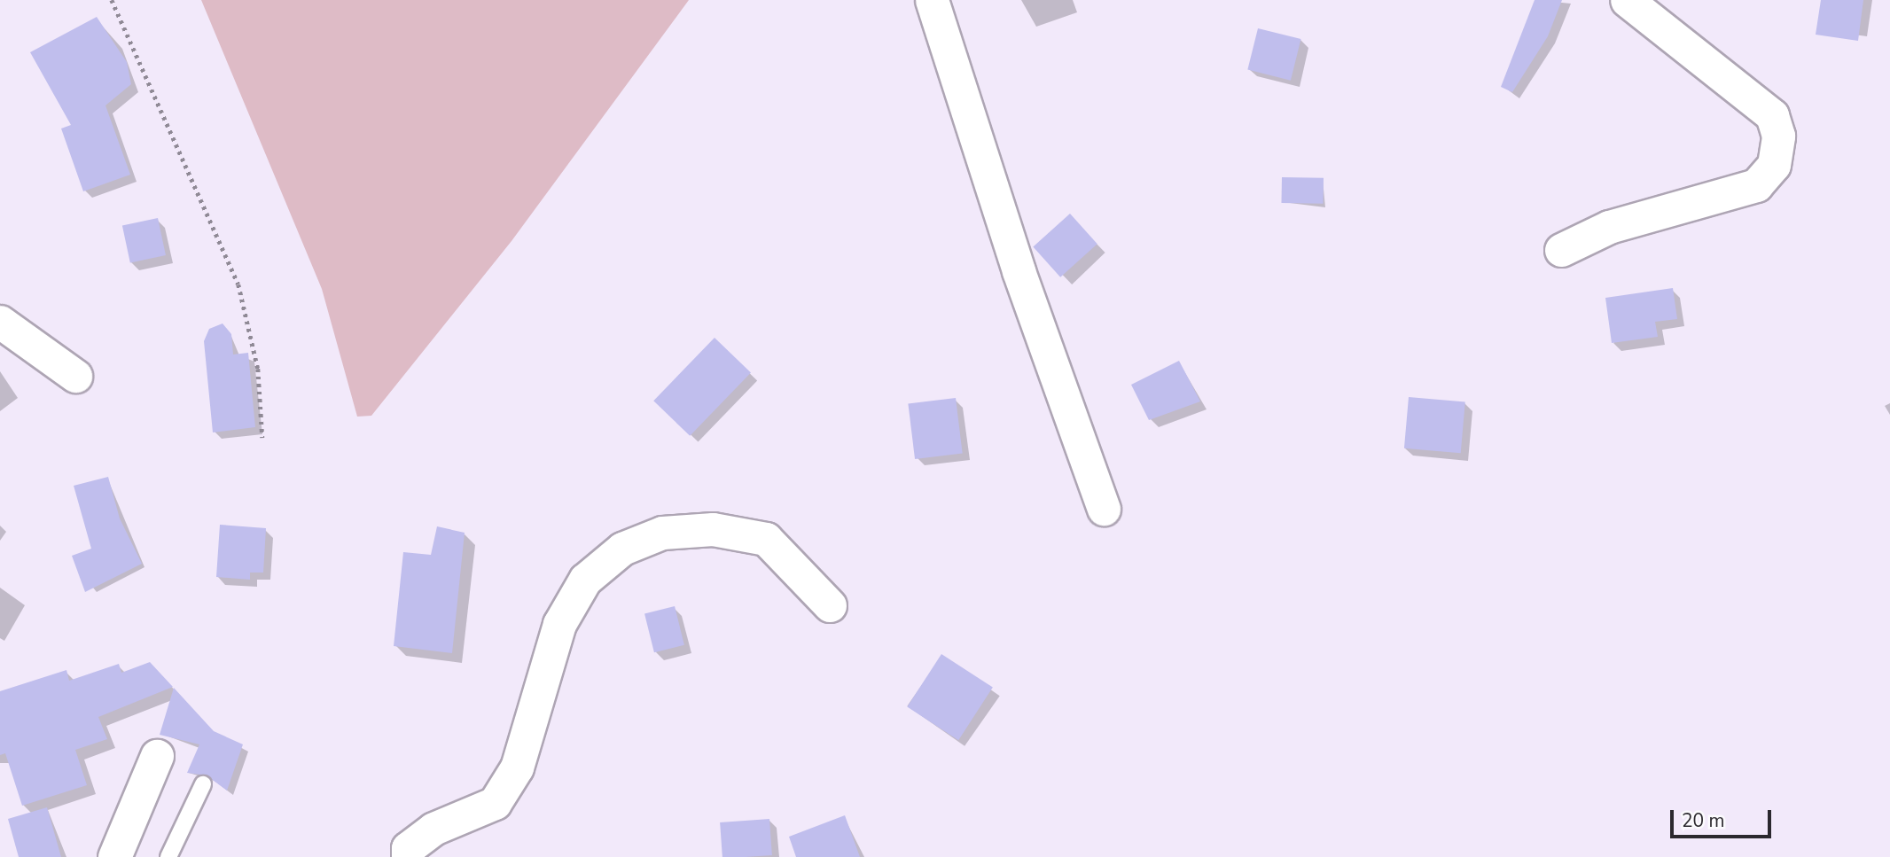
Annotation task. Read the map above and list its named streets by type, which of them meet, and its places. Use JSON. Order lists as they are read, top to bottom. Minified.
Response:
{"scale_bar":"20 m"}
